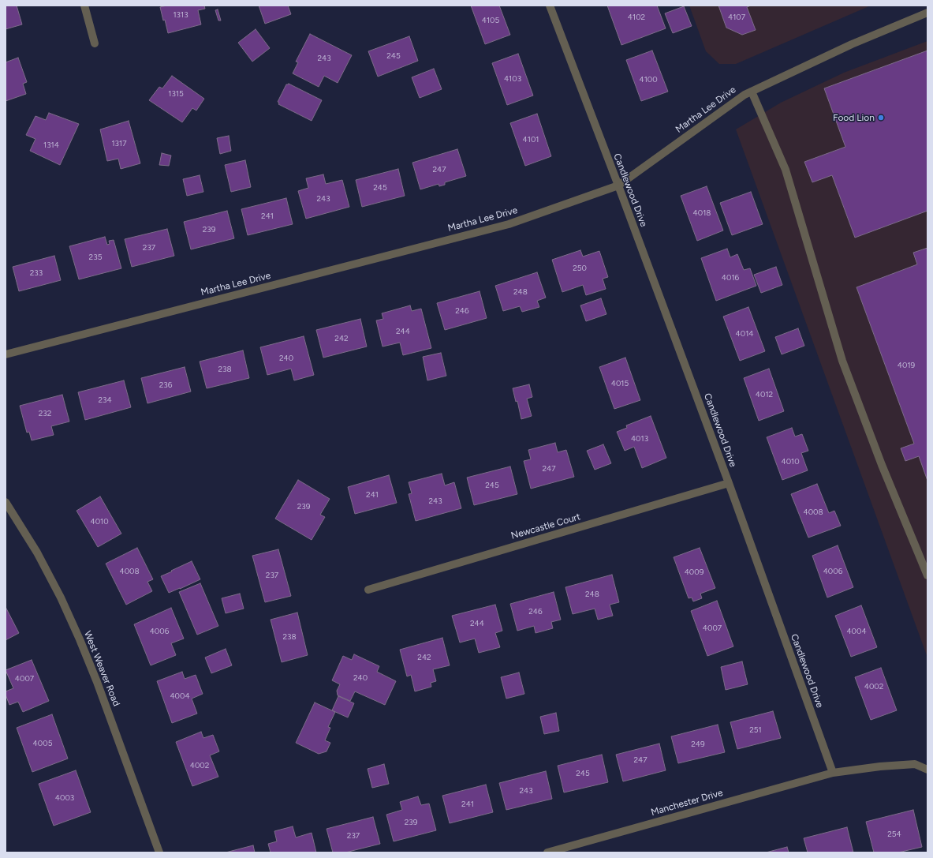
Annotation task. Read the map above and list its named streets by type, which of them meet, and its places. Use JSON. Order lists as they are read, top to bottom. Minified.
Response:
{"streets":{"street":["Martha Lee Drive","Candlewood Drive","Newcastle Court","West Weaver Road","Manchester Drive"]},"crossings":[["Martha Lee Drive","Candlewood Drive"],["Candlewood Drive","Newcastle Court"],["Candlewood Drive","Manchester Drive"]],"places":["Food Lion"],"house_numbers":["1313","4102","4107","4105","245","243","4103","4100","1315","4101","1317","1314","247","245","243","4018","241","239","237","235","250","233","4016","248","246","244","4014","242","240","4019","238","4015","236","4012","234","232","4013","4010","247","245","241","243","239","4008","4010","4008","4006","4009","237","248","246","244","4007","4006","4004","238","242","240","4007","4002","4004","251","4005","249","247","4002","245","243","4003","241","239","254","237"]}
